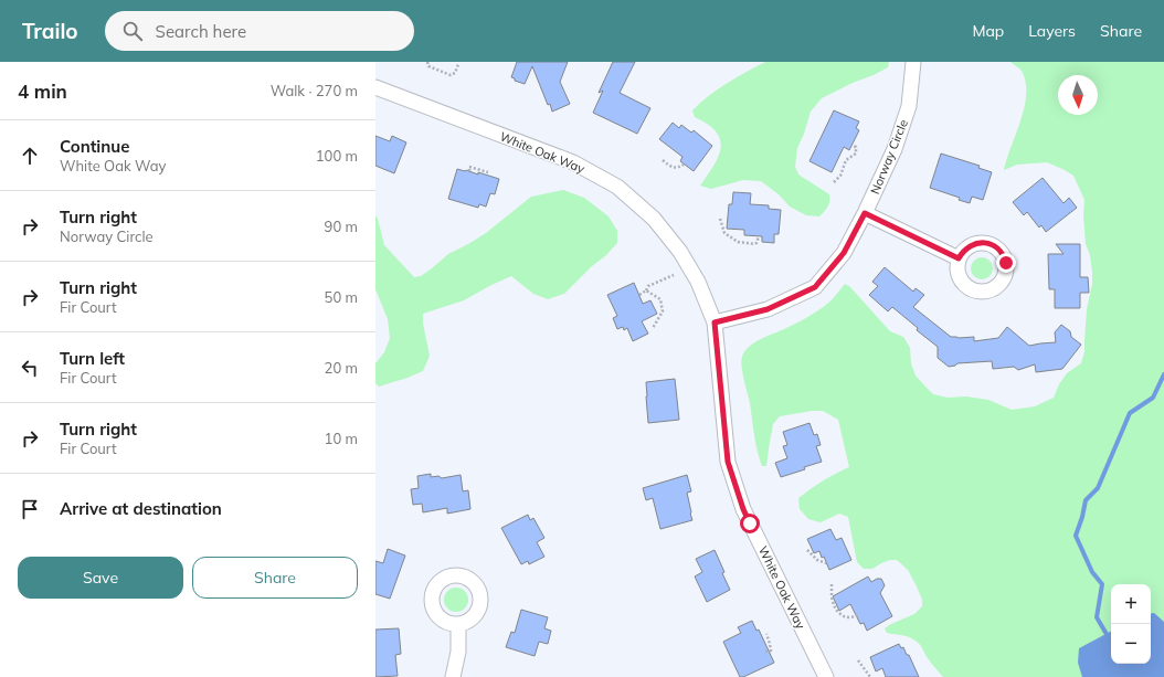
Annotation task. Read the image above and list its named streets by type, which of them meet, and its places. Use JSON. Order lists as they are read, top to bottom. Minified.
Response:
{"streets":{"street":["White Oak Way","Norway Circle"]},"crossings":[["White Oak Way","Norway Circle"]],"north":"bottom","page":{"header":"Trailo","search":"Search here","nav":["Map","Layers","Share"],"heading":["4 min","Walk · 270 m"],"list":[["Continue","White Oak Way","100 m"],["Turn right","Norway Circle","90 m"],["Turn right","Fir Court","50 m"],["Turn left","Fir Court","20 m"],["Turn right","Fir Court","10 m"],"Arrive at destination"],"buttons":["Save","Share"],"map_buttons":["+","−"]}}
